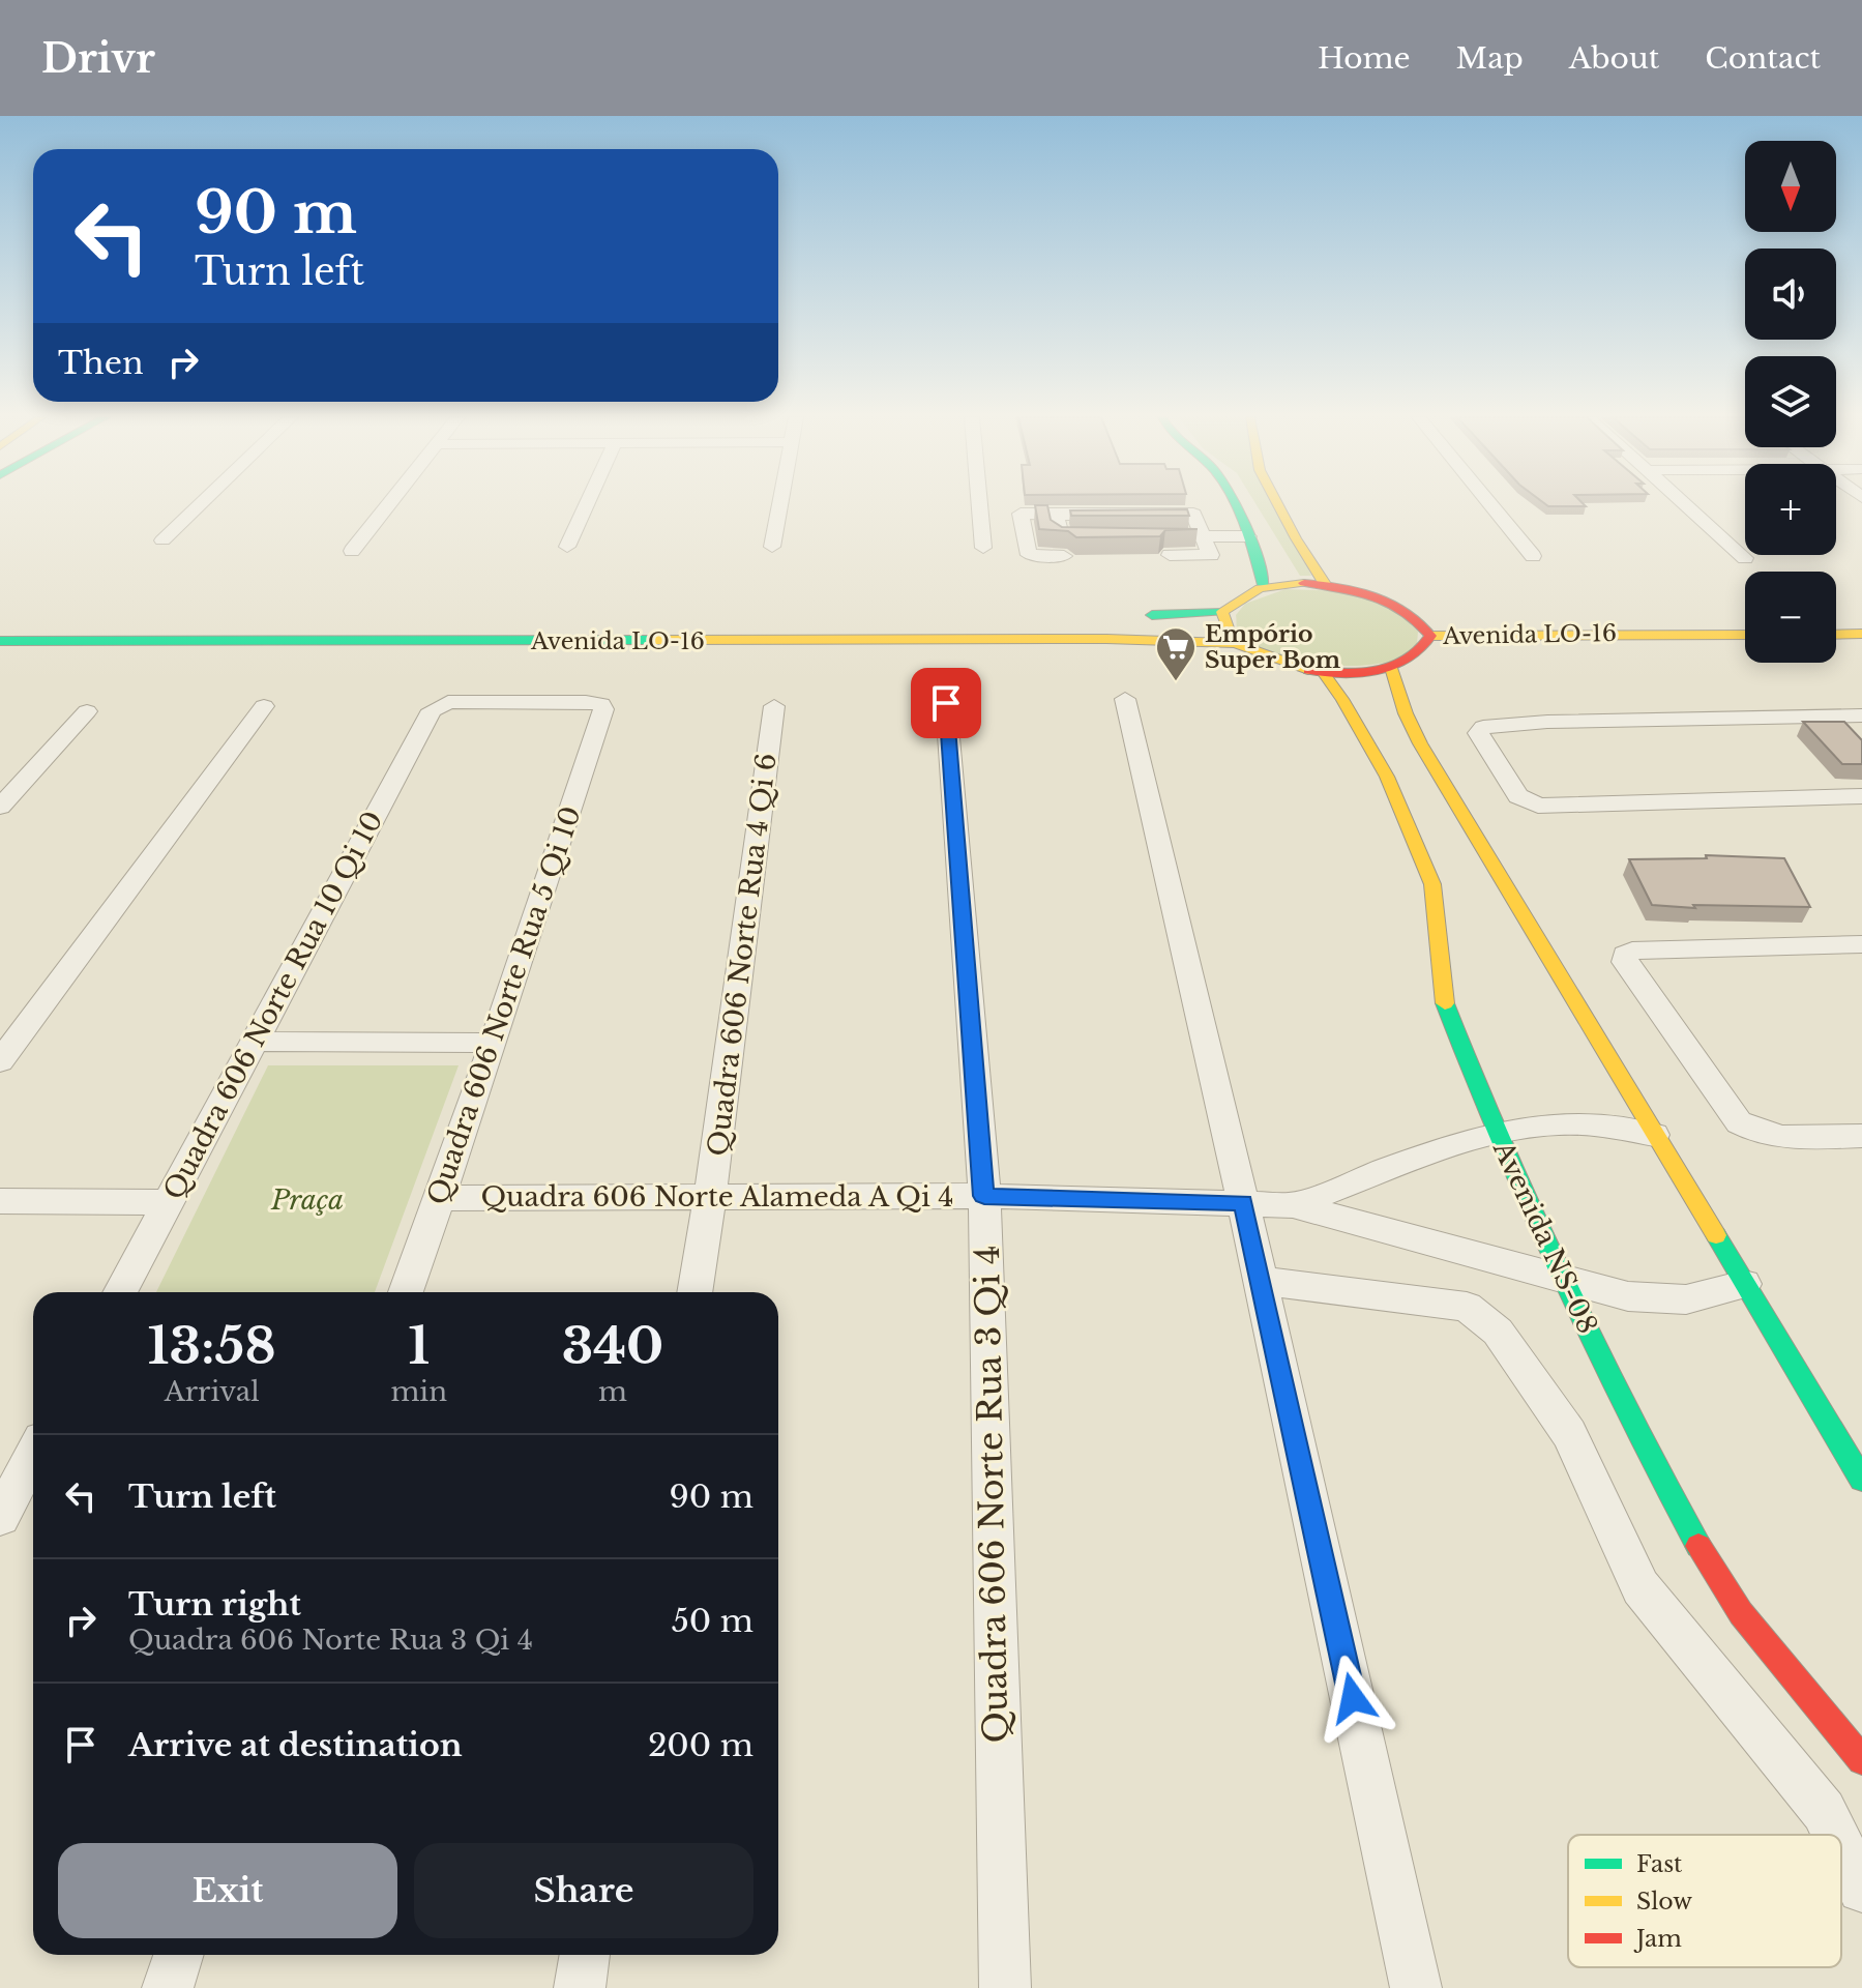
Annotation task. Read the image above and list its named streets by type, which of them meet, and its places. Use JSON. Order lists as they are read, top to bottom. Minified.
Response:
{"streets":{"street":["Avenida LO-16","Quadra 606 Norte Rua 4 Qi 6","Quadra 606 Norte Rua 10 Qi 10","Quadra 606 Norte Rua 5 Qi 10","Quadra 606 Norte Alameda A Qi 4","Avenida NS-08","Quadra 606 Norte Rua 3 Qi 4"]},"crossings":[["Quadra 606 Norte Rua 4 Qi 6","Quadra 606 Norte Alameda A Qi 4"],["Quadra 606 Norte Rua 10 Qi 10","Quadra 606 Norte Rua 5 Qi 10"],["Quadra 606 Norte Rua 5 Qi 10","Quadra 606 Norte Alameda A Qi 4"],["Quadra 606 Norte Alameda A Qi 4","Quadra 606 Norte Rua 3 Qi 4"]],"parks":["Praça"],"places":{"supermarket":["Empório Super Bom"]},"legend":["Fast","Slow","Jam"],"north":"bottom","page":{"header":"Drivr","nav":["Home","Map","About","Contact"],"map_buttons":["+","−"],"turn":["90 m","Turn left"],"then":"Then","eta":["13:58","Arrival","1","min","340","m"],"list":[{"name":"Turn left","value":"90 m"},{"name":"Turn right","note":"Quadra 606 Norte Rua 3 Qi 4","value":"50 m"},{"name":"Arrive at destination","value":"200 m"}],"buttons":["Exit","Share"]}}
